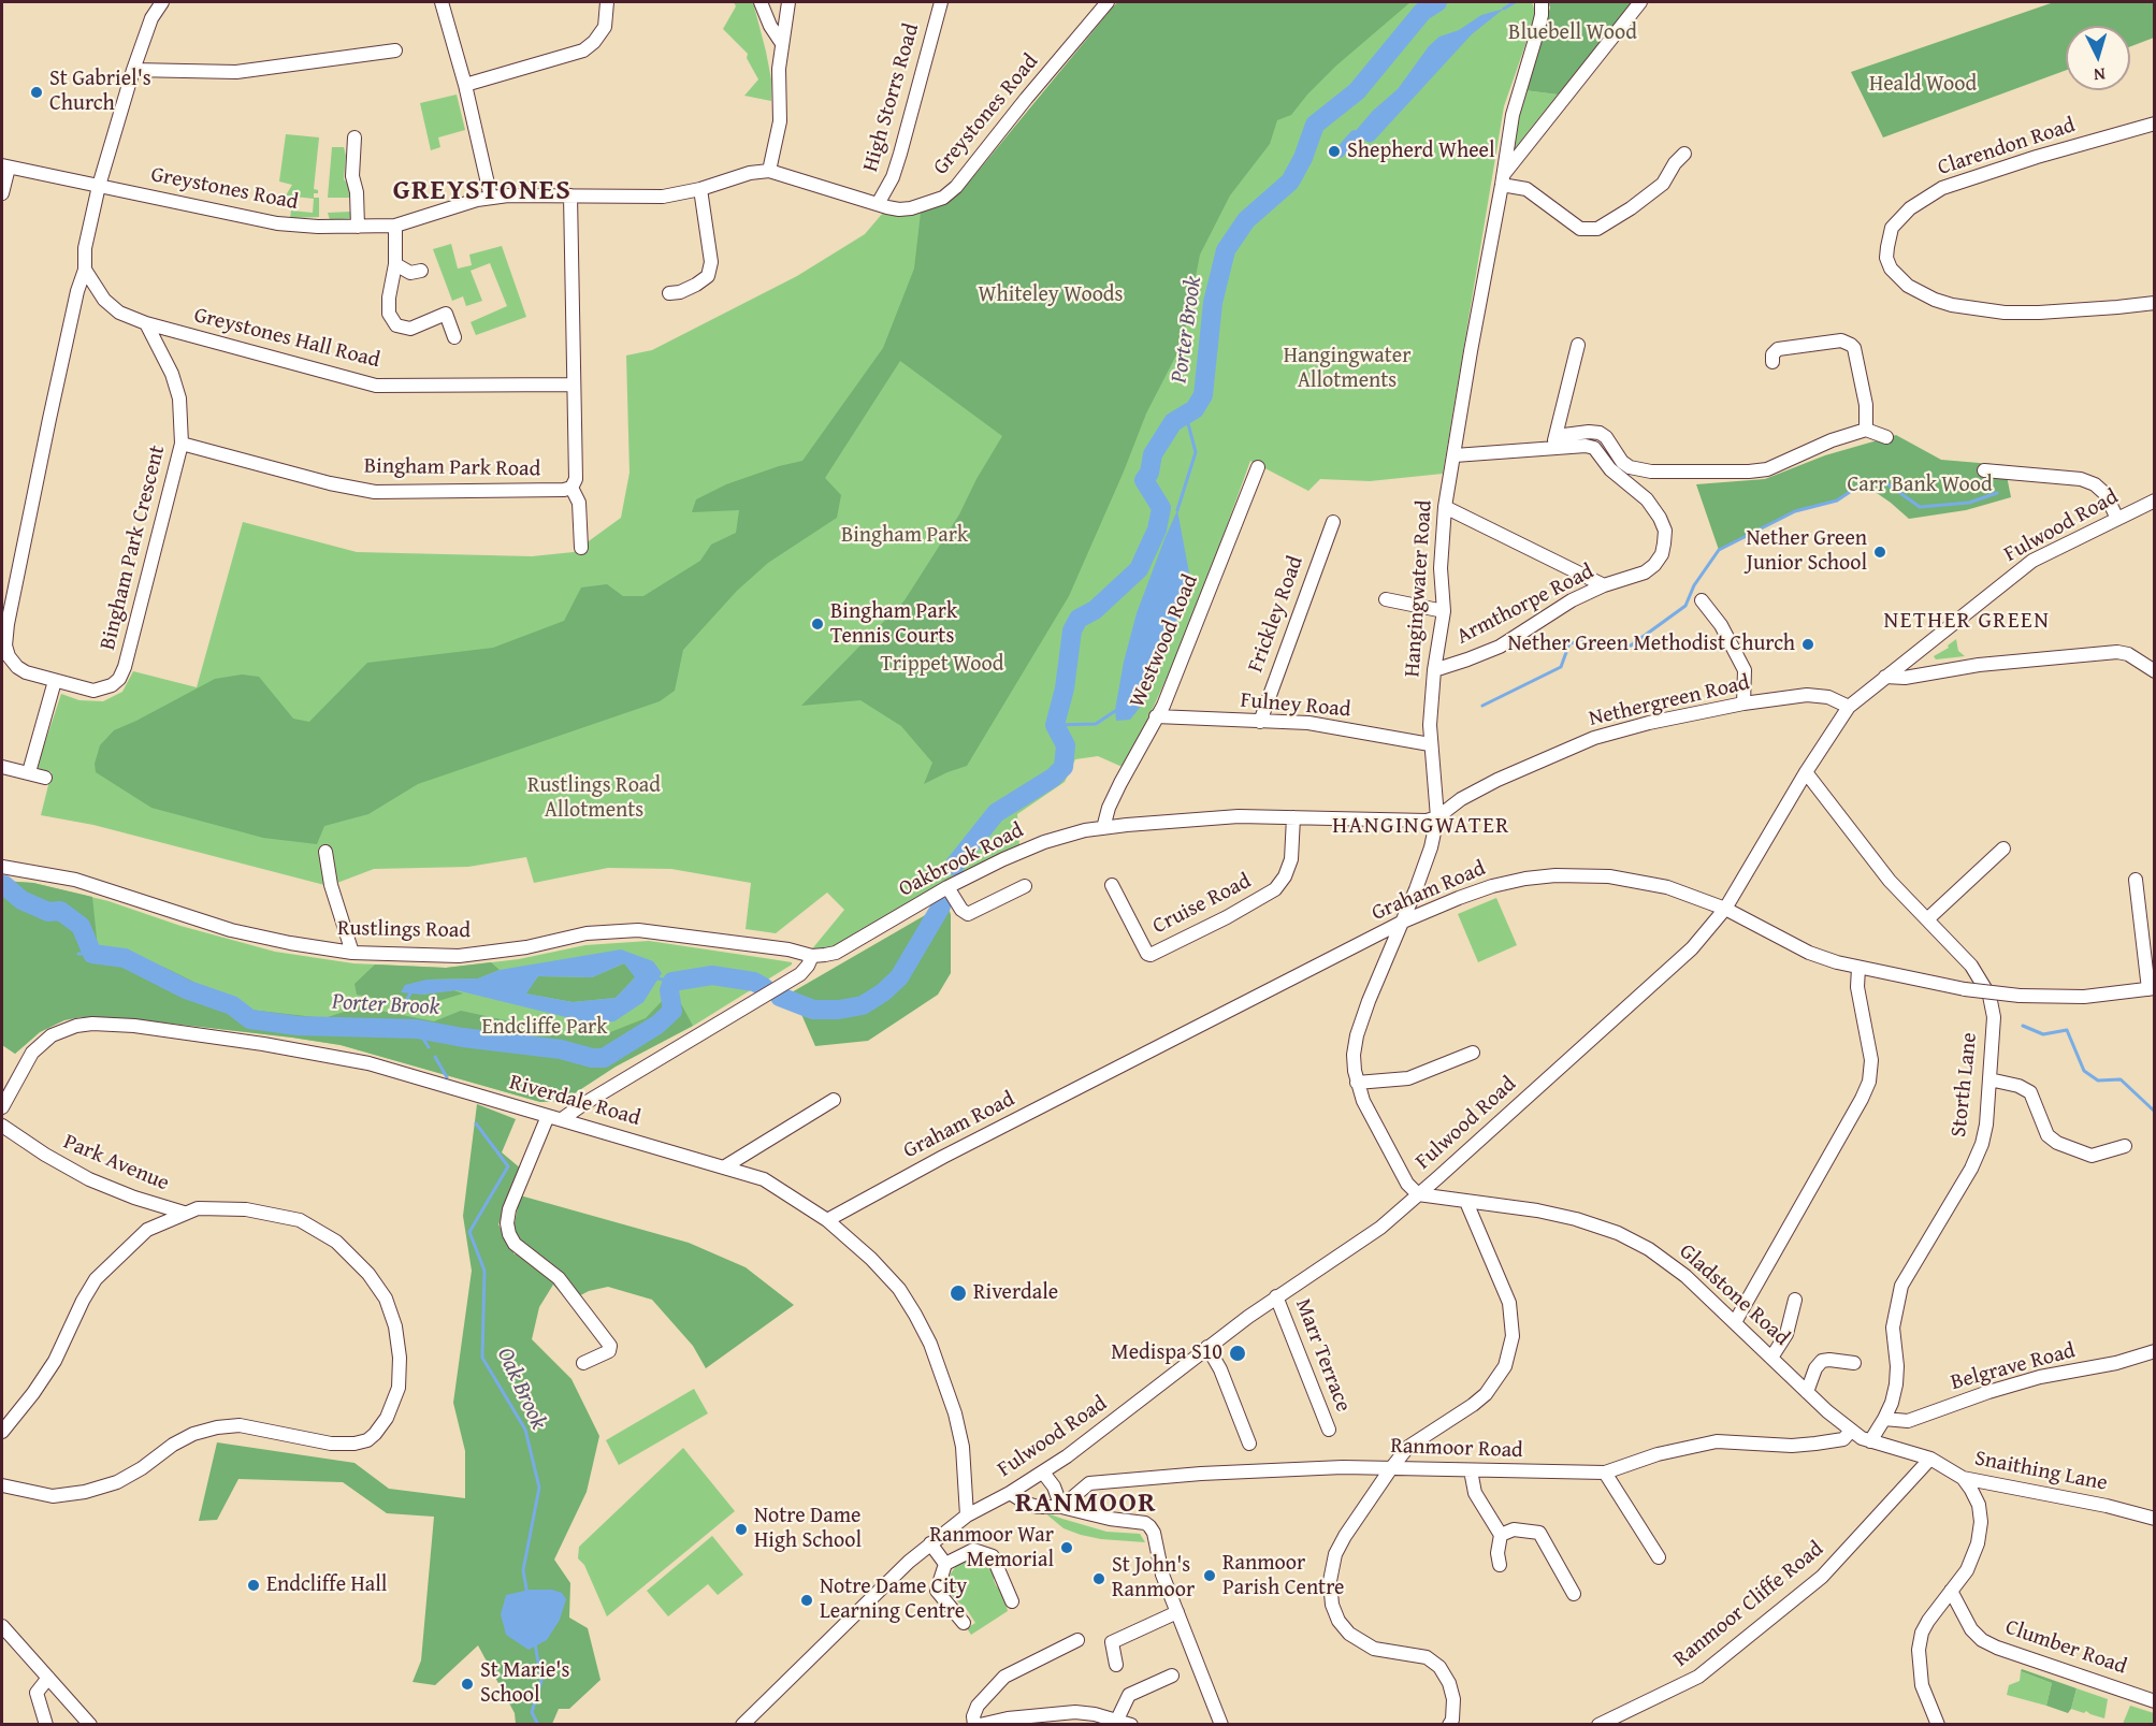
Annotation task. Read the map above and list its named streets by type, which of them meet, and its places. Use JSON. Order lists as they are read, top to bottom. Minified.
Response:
{"streets":{"street":["High Storrs Road","Greystones Road","Clarendon Road","Greystones Hall Road","Bingham Park Road","Fulwood Road","Bingham Park Crescent","Hangingwater Road","Armthorpe Road","Frickley Road","Westwood Road","Nethergreen Road","Fulney Road","Oakbrook Road","Graham Road","Cruise Road","Rustlings Road","Storth Lane","Riverdale Road","Park Avenue","Gladstone Road","Marr Terrace","Belgrave Road","Ranmoor Road","Snaithing Lane","Ranmoor Cliffe Road","Clumber Road"]},"crossings":[["High Storrs Road","Greystones Road"],["Greystones Hall Road","Bingham Park Crescent"],["Bingham Park Road","Bingham Park Crescent"],["Fulwood Road","Hangingwater Road"],["Fulwood Road","Nethergreen Road"],["Fulwood Road","Graham Road"],["Fulwood Road","Storth Lane"],["Fulwood Road","Riverdale Road"],["Fulwood Road","Gladstone Road"],["Fulwood Road","Marr Terrace"],["Hangingwater Road","Armthorpe Road"],["Hangingwater Road","Nethergreen Road"],["Hangingwater Road","Fulney Road"],["Hangingwater Road","Oakbrook Road"],["Hangingwater Road","Graham Road"],["Hangingwater Road","Gladstone Road"],["Frickley Road","Fulney Road"],["Westwood Road","Fulney Road"],["Westwood Road","Oakbrook Road"],["Nethergreen Road","Oakbrook Road"],["Oakbrook Road","Cruise Road"],["Oakbrook Road","Rustlings Road"],["Graham Road","Riverdale Road"],["Storth Lane","Belgrave Road"],["Storth Lane","Snaithing Lane"],["Gladstone Road","Ranmoor Road"],["Gladstone Road","Snaithing Lane"],["Ranmoor Road","Snaithing Lane"],["Snaithing Lane","Ranmoor Cliffe Road"]],"districts":["GREYSTONES","NETHER GREEN","HANGINGWATER","RANMOOR"],"water":["Porter Brook","Oak Brook"],"parks":["Bluebell Wood","Heald Wood","Whiteley Woods","Hangingwater Allotments","Carr Bank Wood","Bingham Park","Trippet Wood","Rustlings Road Allotments","Endcliffe Park"],"places":["St Gabriel's Church","Shepherd Wheel","Nether Green Junior School","Bingham Park Tennis Courts","Nether Green Methodist Church","Riverdale","Medispa S10","Notre Dame High School","Ranmoor War Memorial","Ranmoor Parish Centre","St John's Ranmoor","Endcliffe Hall","Notre Dame City Learning Centre","St Marie's School"],"north":"bottom"}
